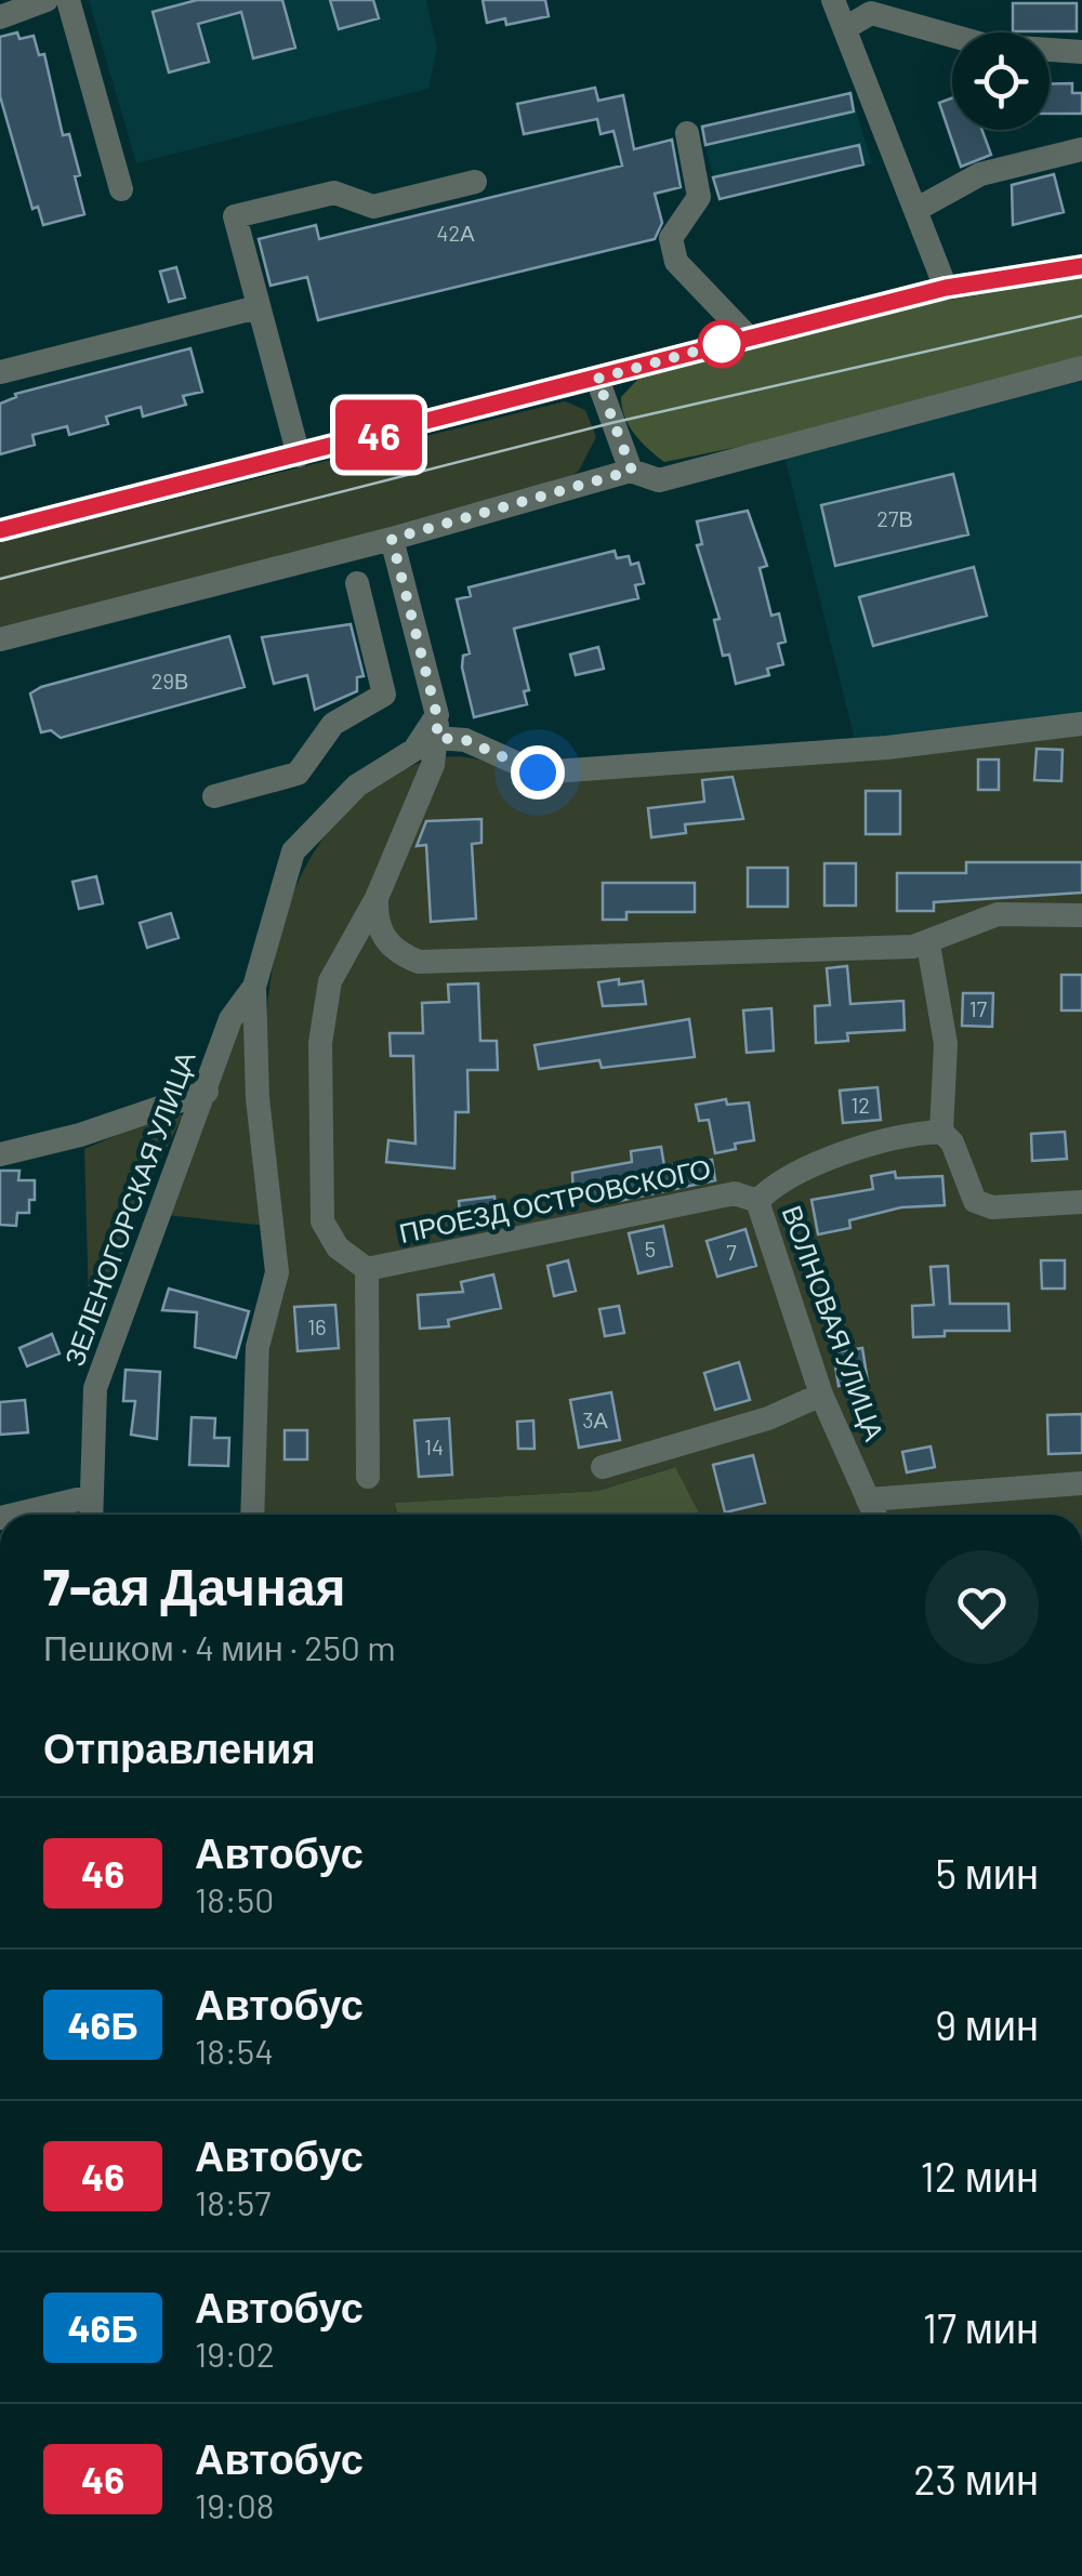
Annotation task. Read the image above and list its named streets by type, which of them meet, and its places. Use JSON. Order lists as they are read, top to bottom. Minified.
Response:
{"streets":{"street":["ПРОЕЗД ОСТРОВСКОГО","ЗЕЛЕНОГОРСКАЯ УЛИЦА","ВОЛНОВАЯ УЛИЦА"]},"crossings":[["ПРОЕЗД ОСТРОВСКОГО","ВОЛНОВАЯ УЛИЦА"]],"lines":["bus line 46"],"house_numbers":["42А","27В","29В","17","12","5","7","16","3А","14"],"page":{"on_map":"46","heading":[["7-ая Дачная","Пешком · 4 мин · 250 m"],"Отправления"],"list":[{"mark":"46","name":"Автобус","note":"18:50","value":"5 мин"},{"mark":"46Б","name":"Автобус","note":"18:54","value":"9 мин"},{"mark":"46","name":"Автобус","note":"18:57","value":"12 мин"},{"mark":"46Б","name":"Автобус","note":"19:02","value":"17 мин"},{"mark":"46","name":"Автобус","note":"19:08","value":"23 мин"}]}}
